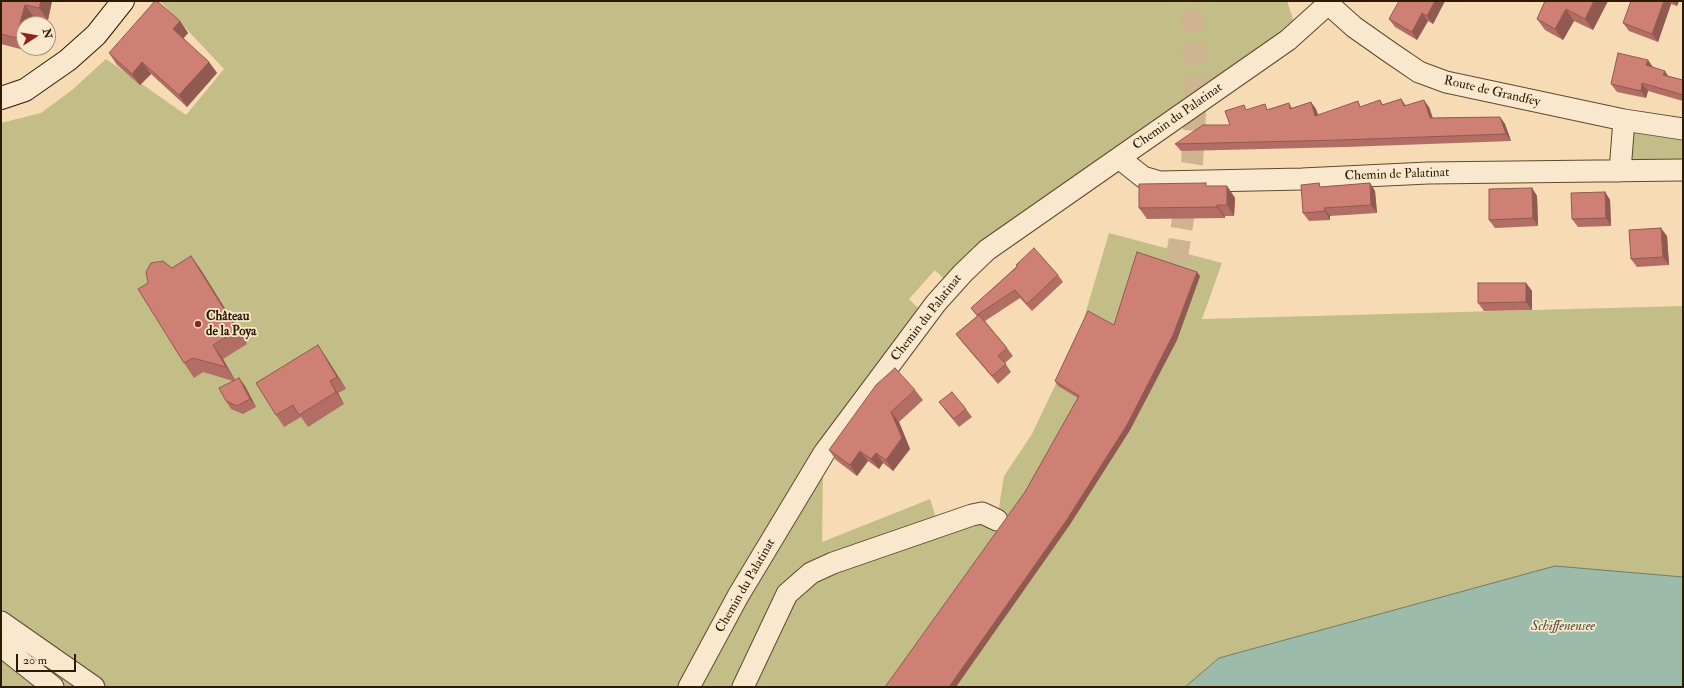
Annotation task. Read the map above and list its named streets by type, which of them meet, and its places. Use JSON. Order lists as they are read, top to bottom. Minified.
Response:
{"streets":{"street":["Route de Grandfey","Chemin du Palatinat","Chemin de Palatinat"]},"crossings":[["Route de Grandfey","Chemin du Palatinat"],["Chemin du Palatinat","Chemin de Palatinat"]],"water":["Schiffenensee"],"places":["Château de la Poya"],"scale_bar":"20 m","north":"right"}
